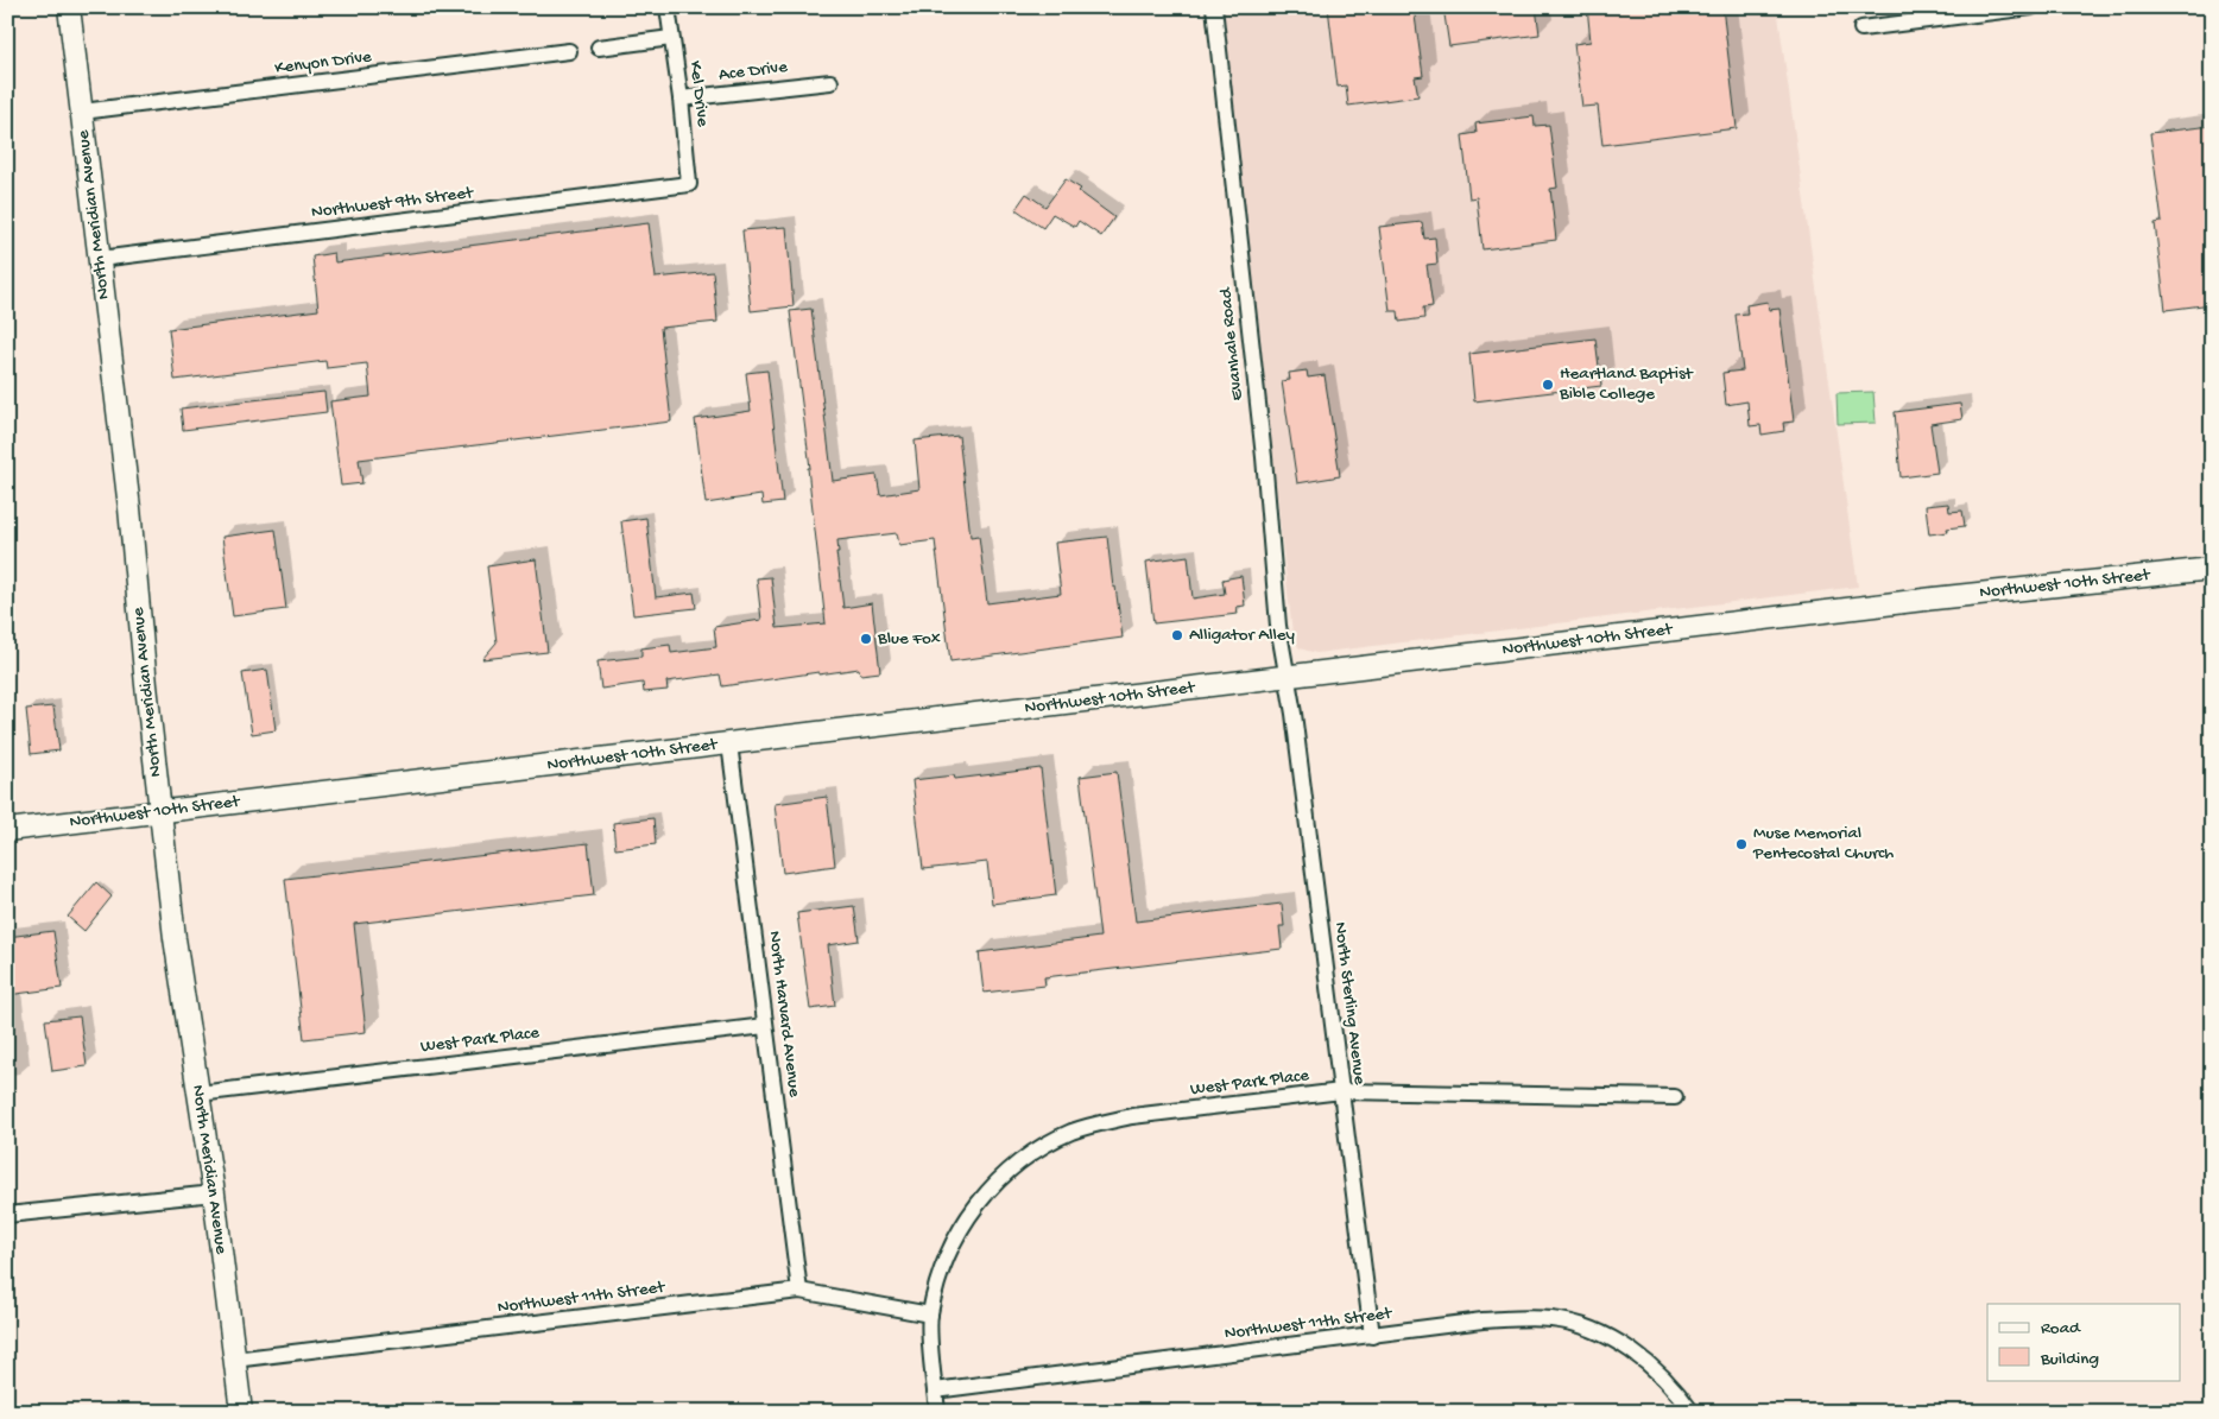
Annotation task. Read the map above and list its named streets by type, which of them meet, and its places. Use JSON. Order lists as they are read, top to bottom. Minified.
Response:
{"streets":{"main road":["North Meridian Avenue","Northwest 10th Street"],"street":["Kenyon Drive","Ace Drive","Kel Drive","Northwest 9th Street","Evanhale Road","North Sterling Avenue","North Harvard Avenue","West Park Place","Northwest 11th Street"]},"crossings":[["Kenyon Drive","North Meridian Avenue"],["Ace Drive","Kel Drive"],["Kel Drive","Northwest 9th Street"],["Northwest 9th Street","North Meridian Avenue"],["North Meridian Avenue","Northwest 10th Street"],["North Meridian Avenue","West Park Place"],["North Meridian Avenue","Northwest 11th Street"],["Evanhale Road","Northwest 10th Street"],["Evanhale Road","North Sterling Avenue"],["Northwest 10th Street","North Sterling Avenue"],["Northwest 10th Street","North Harvard Avenue"],["North Sterling Avenue","West Park Place"],["North Sterling Avenue","Northwest 11th Street"],["North Harvard Avenue","West Park Place"],["North Harvard Avenue","Northwest 11th Street"],["West Park Place","Northwest 11th Street"]],"places":["Heartland Baptist Bible College","Alligator Alley","Blue Fox","Muse Memorial Pentecostal Church"],"legend":["Road","Building"]}
